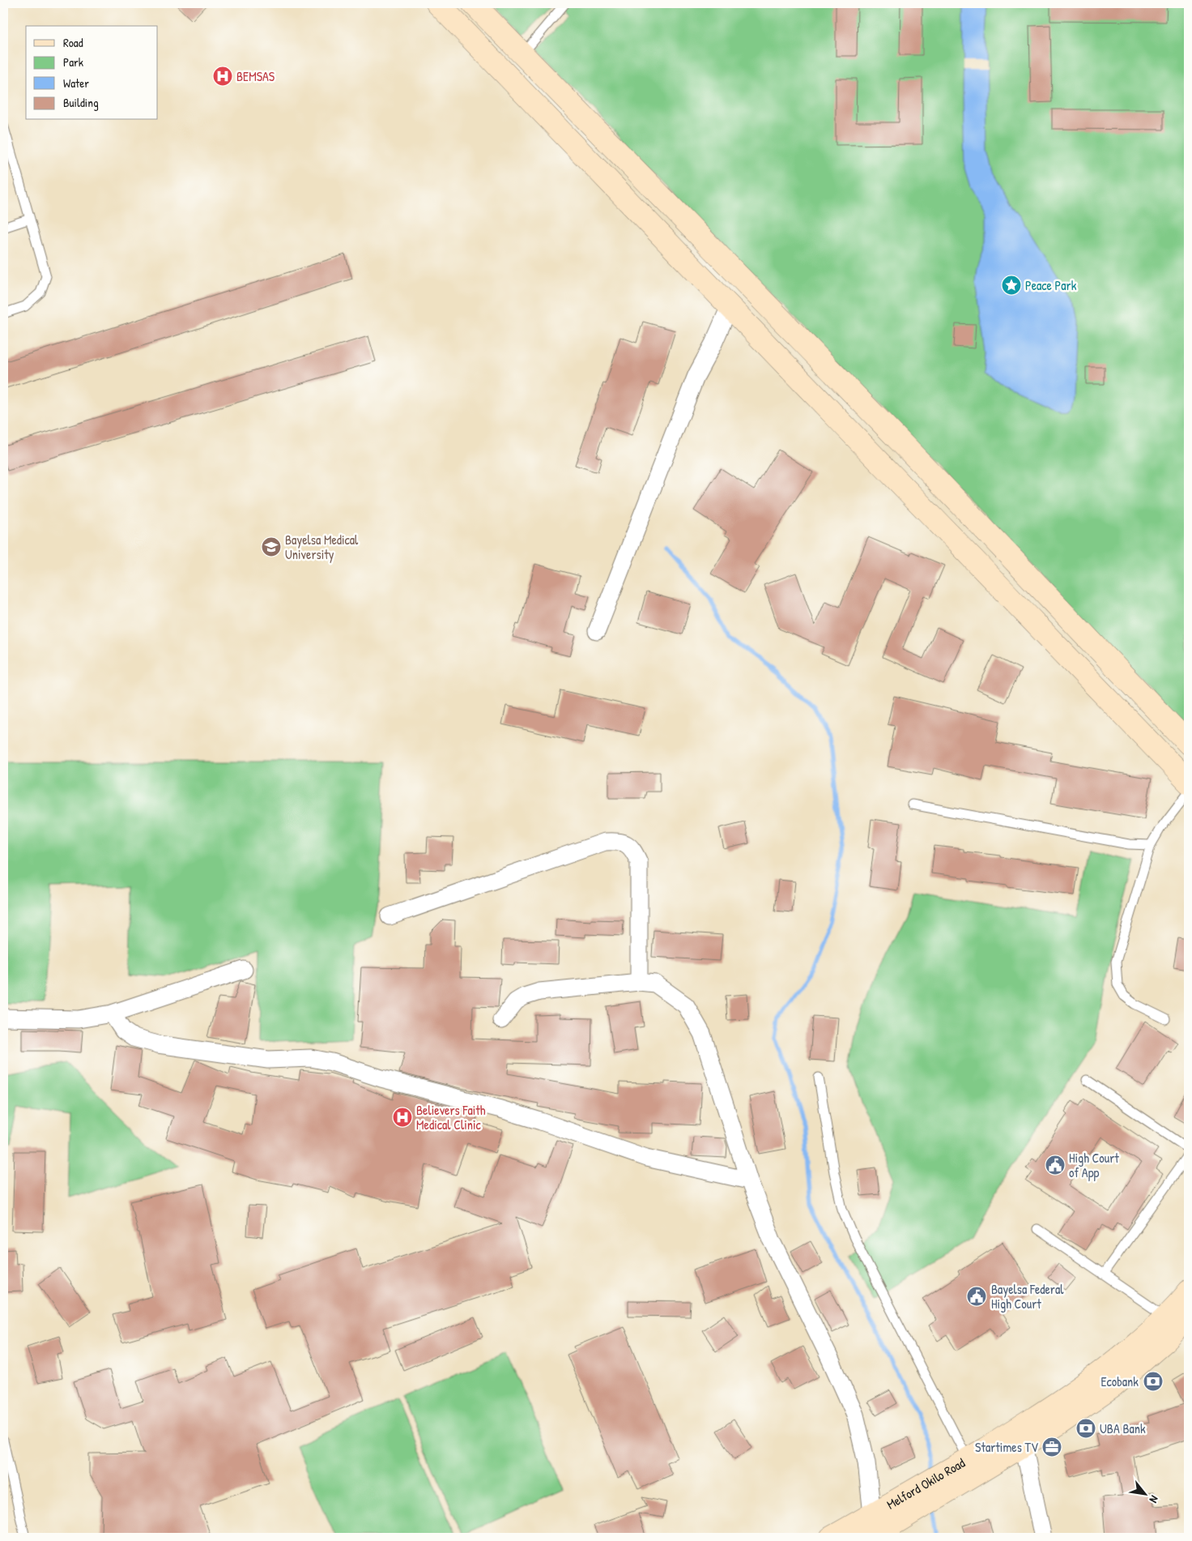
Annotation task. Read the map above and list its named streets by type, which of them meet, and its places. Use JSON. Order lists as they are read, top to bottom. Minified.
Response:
{"streets":{"main road":["Melford Okilo Road"]},"places":{"hospital":["BEMSAS","Believers Faith Medical Clinic"],"place":["Peace Park"],"school or university":["Bayelsa Medical University"],"public building":["High Court of App","Bayelsa Federal High Court"],"bank":["Ecobank","UBA Bank"],"office":["Startimes TV"]},"legend":["Road","Park","Water","Building"],"north":"bottom right"}
